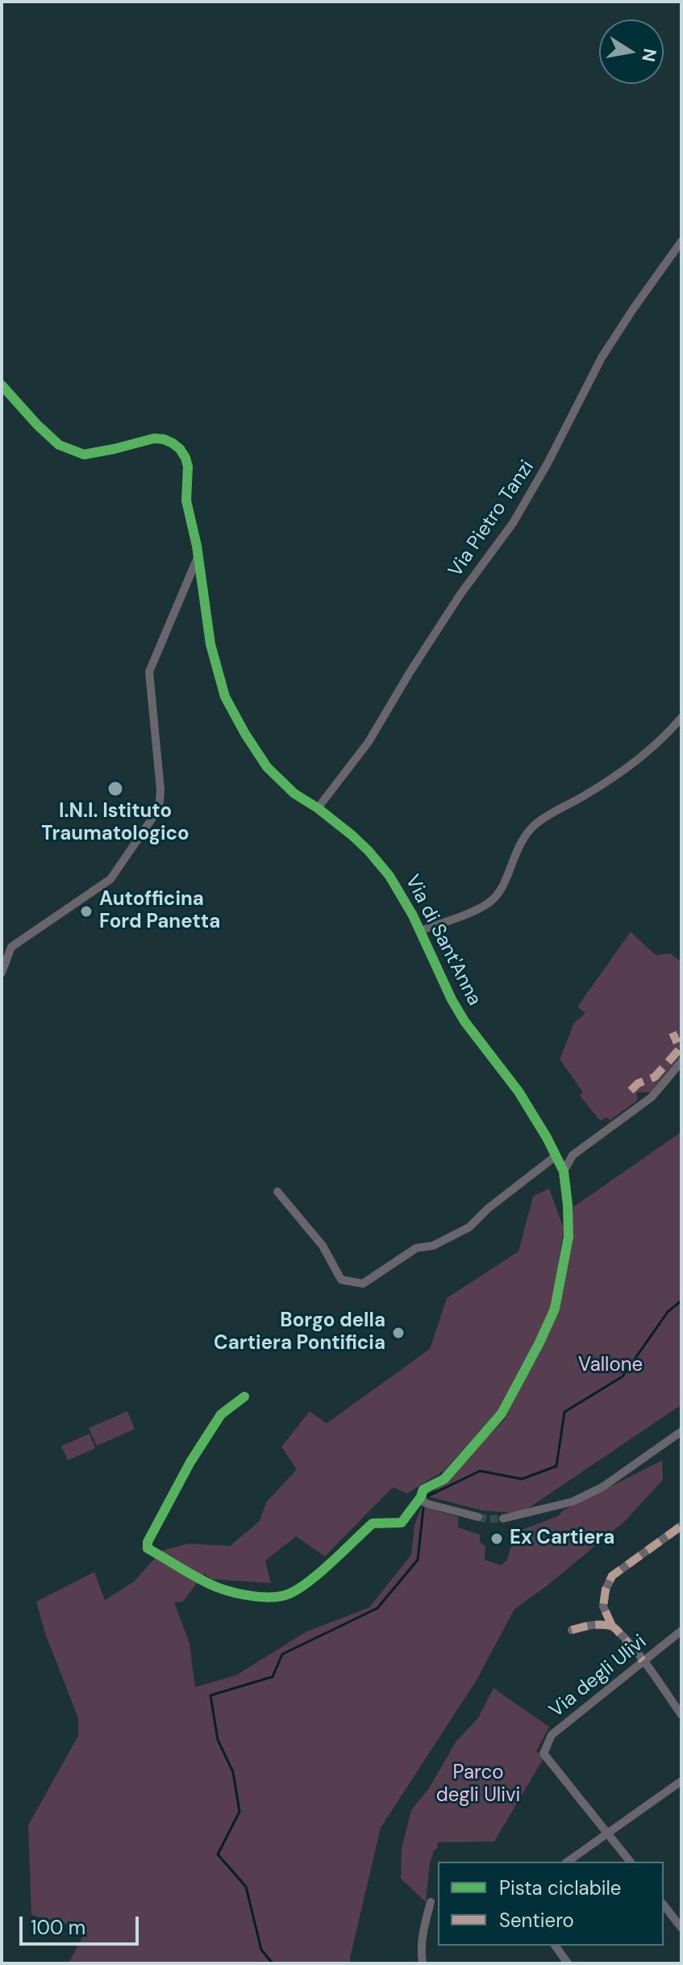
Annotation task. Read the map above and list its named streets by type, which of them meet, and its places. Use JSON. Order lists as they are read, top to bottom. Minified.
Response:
{"streets":{"street":["Via Pietro Tanzi","Via di Sant'Anna","Via degli Ulivi"]},"crossings":[["Via Pietro Tanzi","Via di Sant'Anna"]],"parks":["Vallone","Parco degli Ulivi"],"places":["I.N.I. Istituto Traumatologico","Autofficina Ford Panetta","Borgo della Cartiera Pontificia","Ex Cartiera"],"legend":["Pista ciclabile","Sentiero"],"scale_bar":"100 m","north":"right"}
